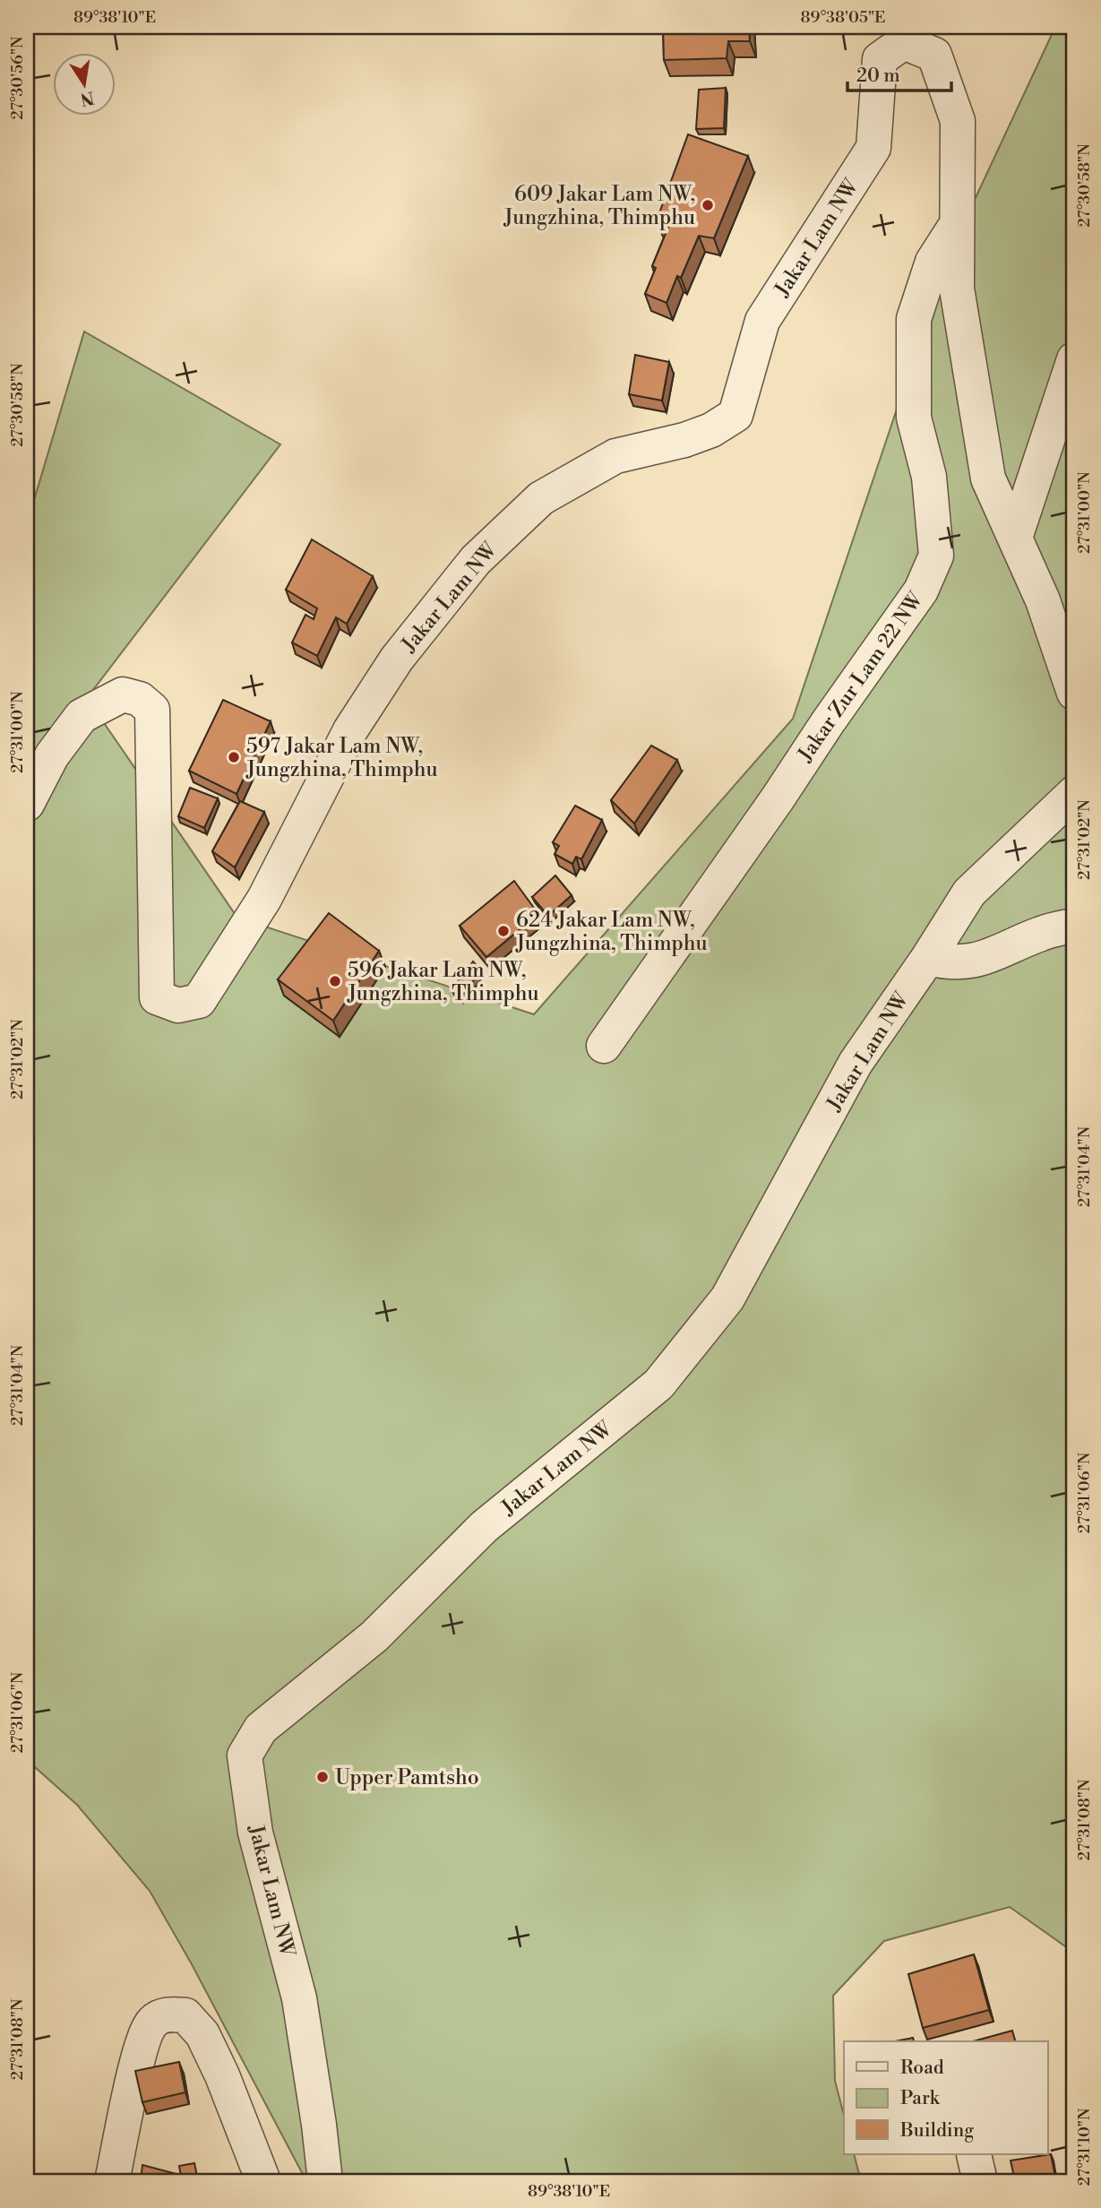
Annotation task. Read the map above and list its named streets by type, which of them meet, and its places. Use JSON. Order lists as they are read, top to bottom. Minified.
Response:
{"streets":{"street":["Jakar Lam NW","Jakar Zur Lam 22 NW"]},"crossings":[["Jakar Lam NW","Jakar Zur Lam 22 NW"]],"places":["609 Jakar Lam NW, Jungzhina, Thimphu","597 Jakar Lam NW, Jungzhina, Thimphu","624 Jakar Lam NW, Jungzhina, Thimphu","596 Jakar Lam NW, Jungzhina, Thimphu","Upper Pamtsho"],"legend":["Road","Park","Building"],"scale_bar":"20 m","north":"bottom","coordinates":["89°38'10\"E","89°38'05\"E","27°30'56\"N","27°30'58\"N","27°31'00\"N","27°31'02\"N","27°31'04\"N","27°31'06\"N","27°31'08\"N","27°31'10\"N"]}
